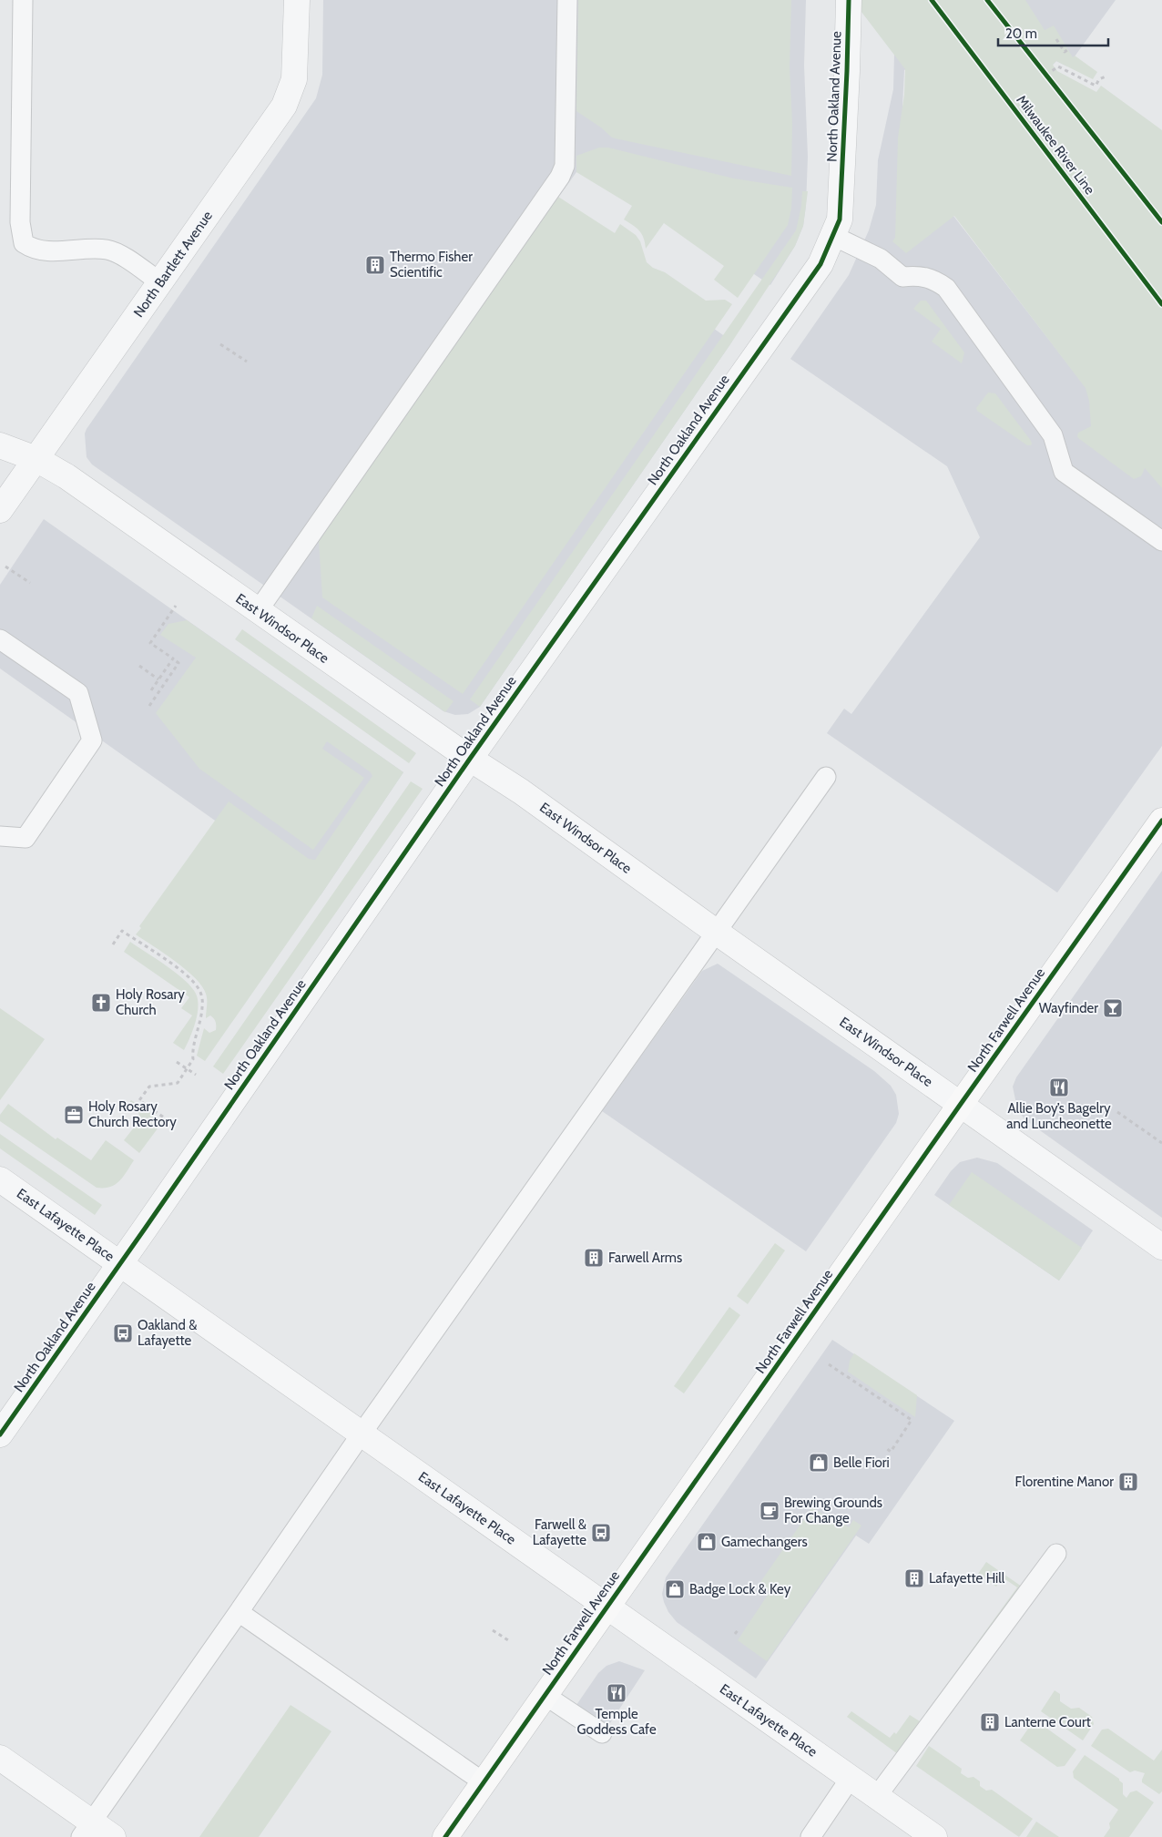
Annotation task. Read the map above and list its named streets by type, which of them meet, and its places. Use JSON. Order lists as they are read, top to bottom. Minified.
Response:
{"streets":{"main road":["North Farwell Avenue"],"street":["North Oakland Avenue","North Bartlett Avenue","East Windsor Place","East Lafayette Place"],"cycle path":["Milwaukee River Line"]},"crossings":[["North Oakland Avenue","East Windsor Place"],["North Oakland Avenue","East Lafayette Place"],["North Bartlett Avenue","East Windsor Place"],["East Windsor Place","North Farwell Avenue"],["North Farwell Avenue","East Lafayette Place"]],"places":{"building":["Thermo Fisher Scientific","Farwell Arms","Florentine Manor","Lafayette Hill","Lanterne Court"],"church":["Holy Rosary Church"],"bar":["Wayfinder"],"restaurant":["Allie Boy’s Bagelry and Luncheonette","Temple Goddess Cafe"],"office":["Holy Rosary Church Rectory"],"bus stop":["Oakland & Lafayette","Farwell & Lafayette"],"shop":["Belle Fiori","Gamechangers","Badge Lock & Key"],"cafe":["Brewing Grounds For Change"]},"scale_bar":"20 m"}
